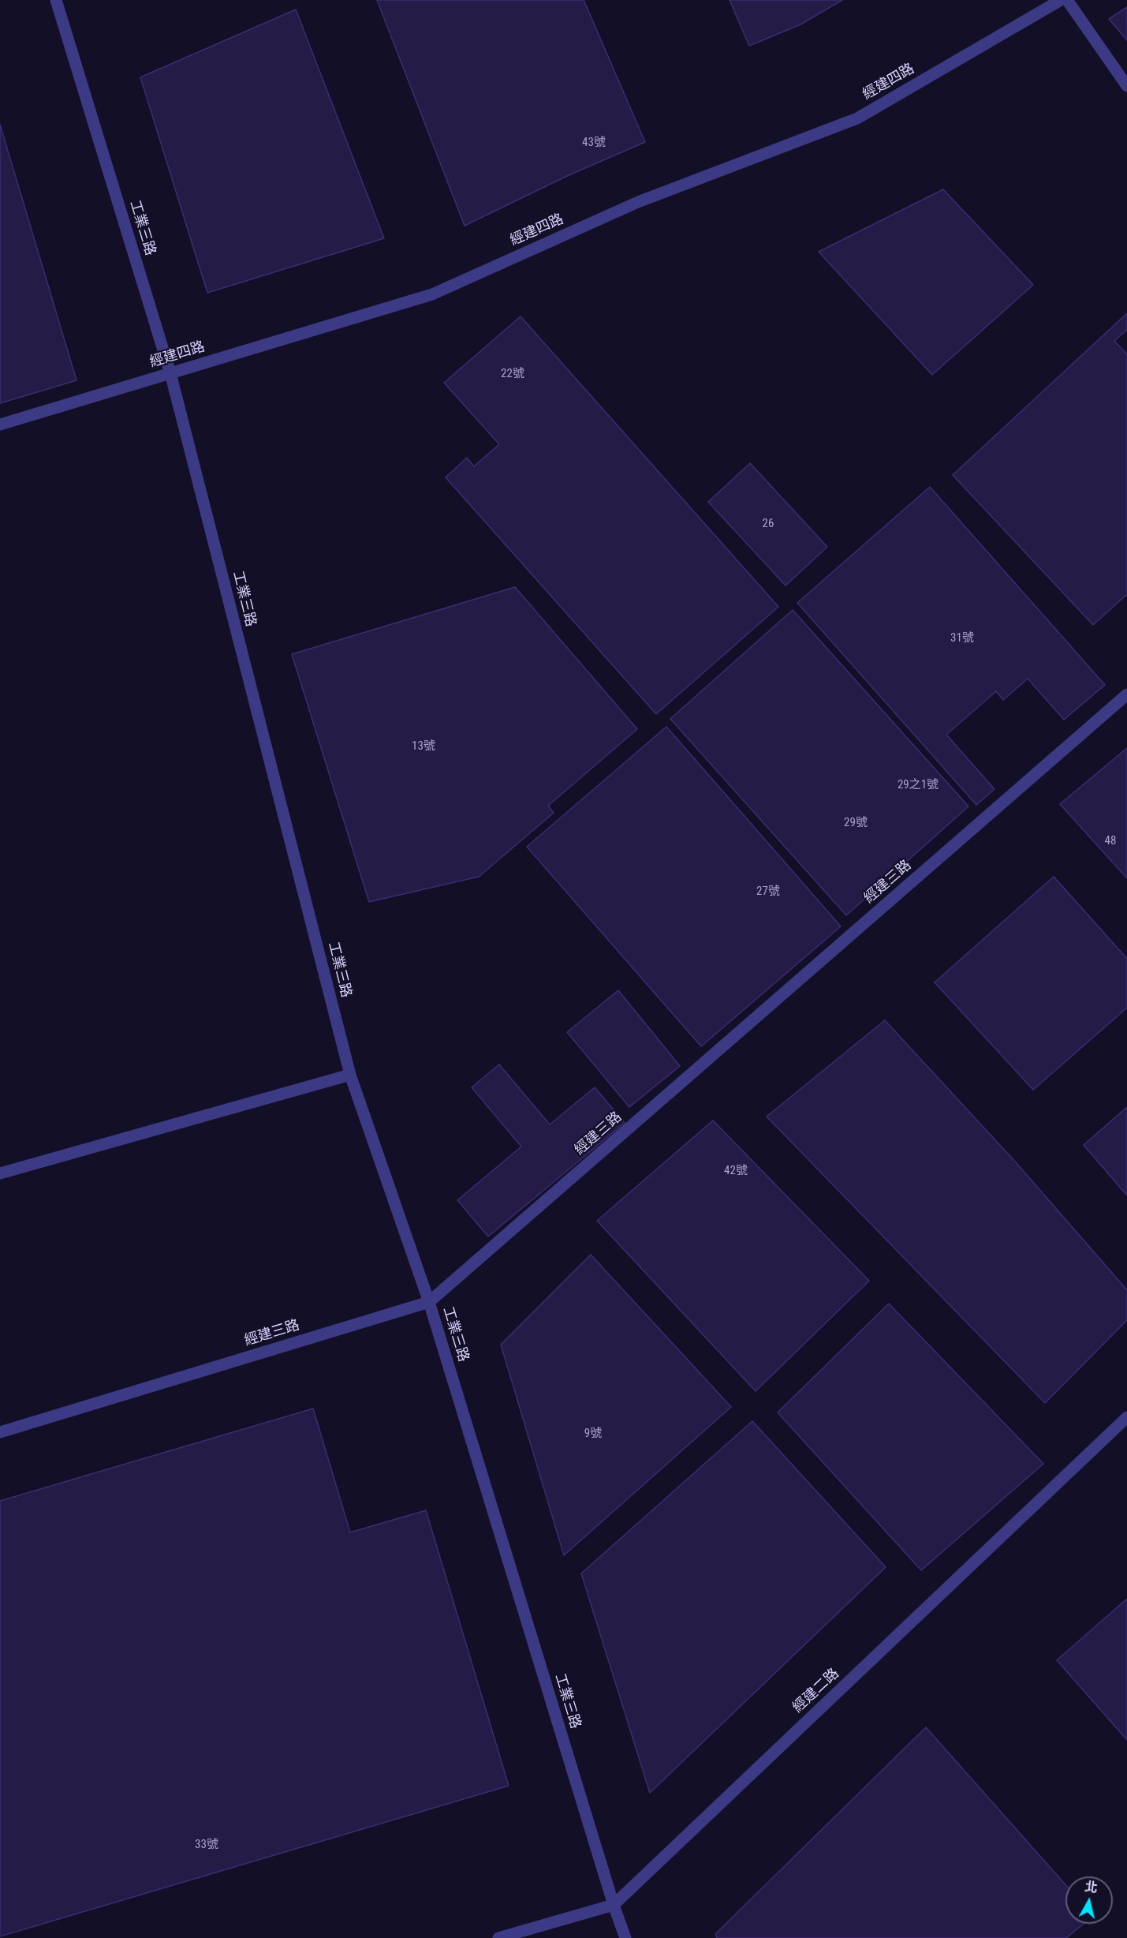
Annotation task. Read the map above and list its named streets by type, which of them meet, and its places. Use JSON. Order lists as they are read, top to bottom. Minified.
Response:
{"streets":{"street":["經建四路","工業三路","經建三路","經建二路"]},"crossings":[["經建四路","工業三路"],["工業三路","經建三路"],["工業三路","經建二路"]],"house_numbers":["43號","22號","26","31號","13號","29之1號","29號","48","27號","42號","9號","33號"],"north":"top"}
